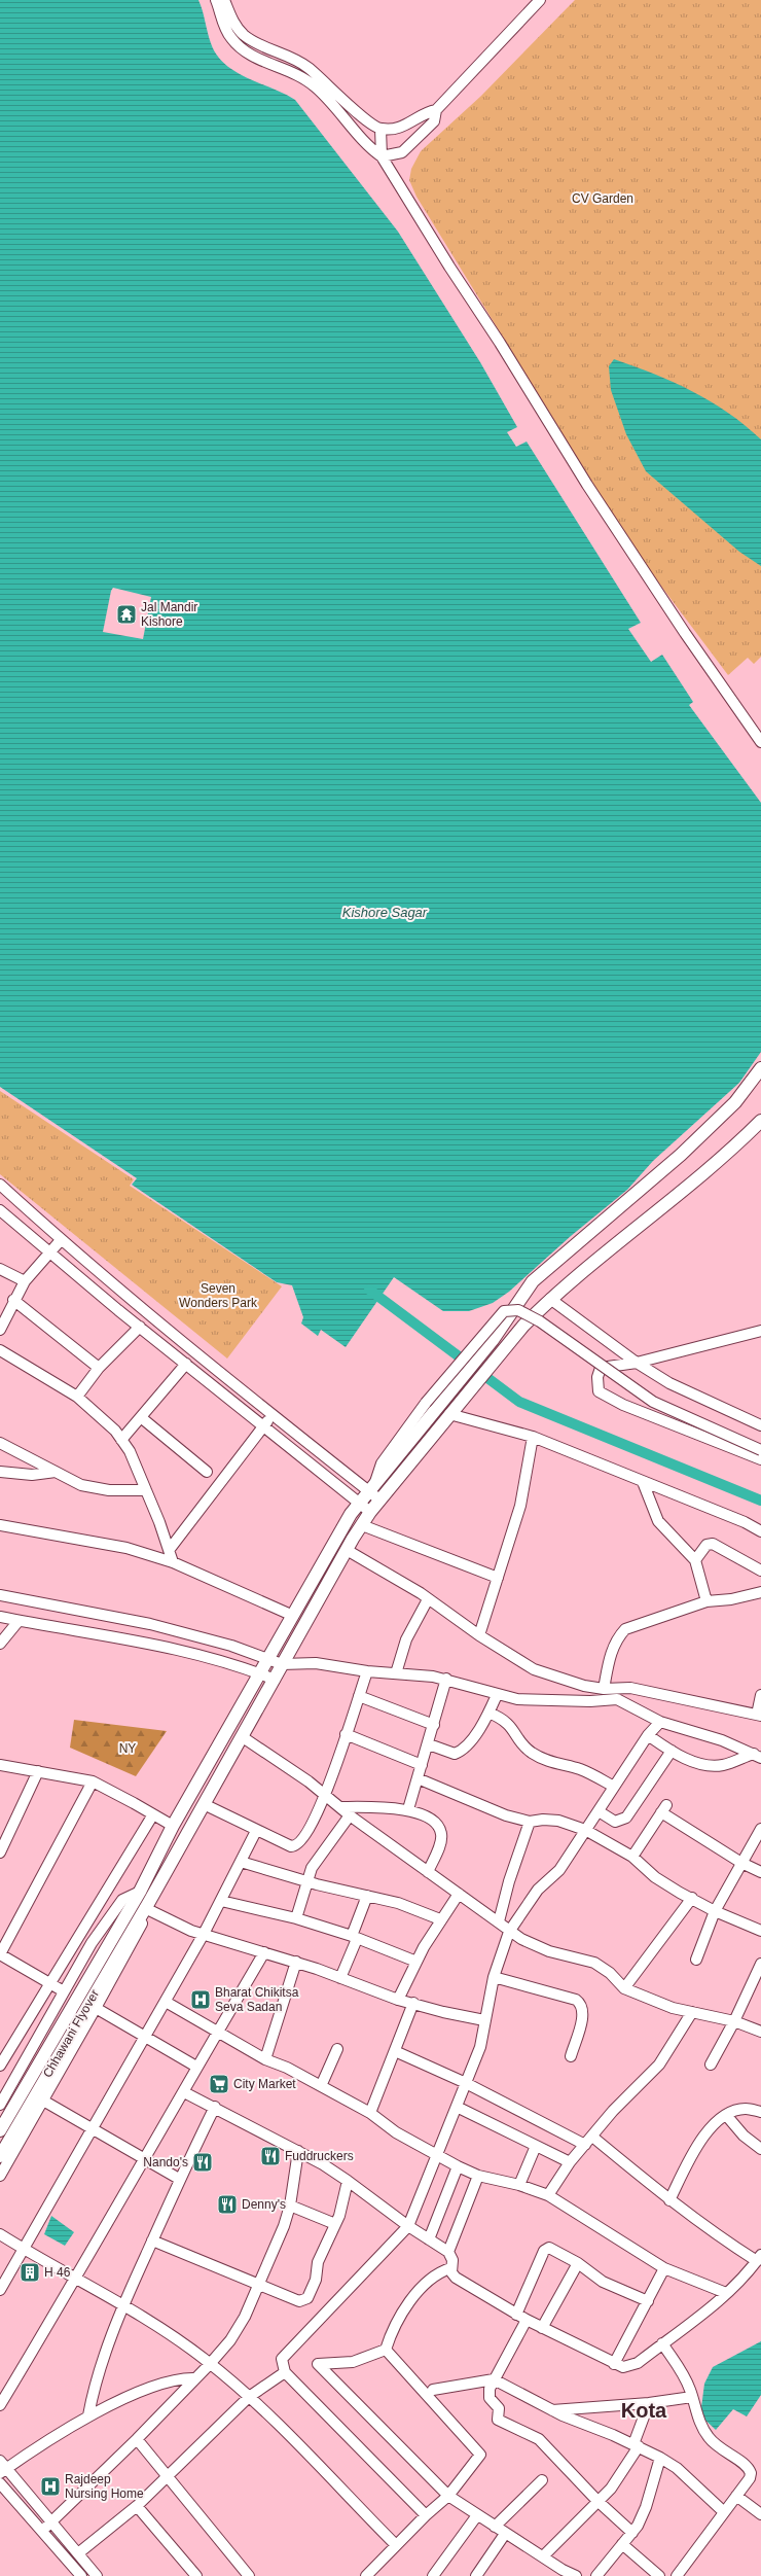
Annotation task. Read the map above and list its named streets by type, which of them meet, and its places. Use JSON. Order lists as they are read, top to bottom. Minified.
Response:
{"streets":{"main road":["Chhawani Flyover"]},"districts":["Kota"],"water":["Kishore Sagar"],"parks":["CV Garden","Seven Wonders Park","NY"],"places":{"temple":["Jal Mandir Kishore"],"hospital":["Bharat Chikitsa Seva Sadan","Rajdeep Nursing Home"],"supermarket":["City Market"],"restaurant":["Fuddruckers","Nando's","Denny's"],"building":["H 46"]}}
